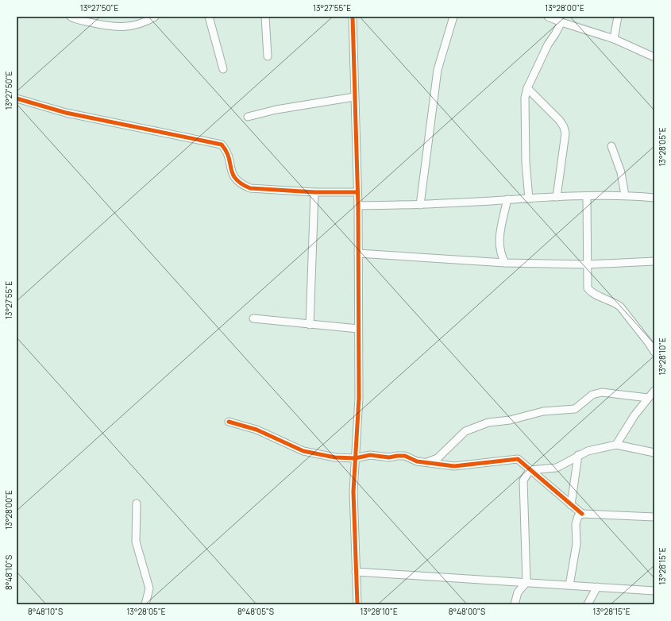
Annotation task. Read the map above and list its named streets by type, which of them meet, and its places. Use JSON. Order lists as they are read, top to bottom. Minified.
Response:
{"coordinates":["13°27'50\"E","13°27'55\"E","13°28'00\"E","13°28'05\"E","13°28'10\"E","13°28'15\"E","8°48'10\"S","8°48'05\"S","8°48'00\"S"]}
